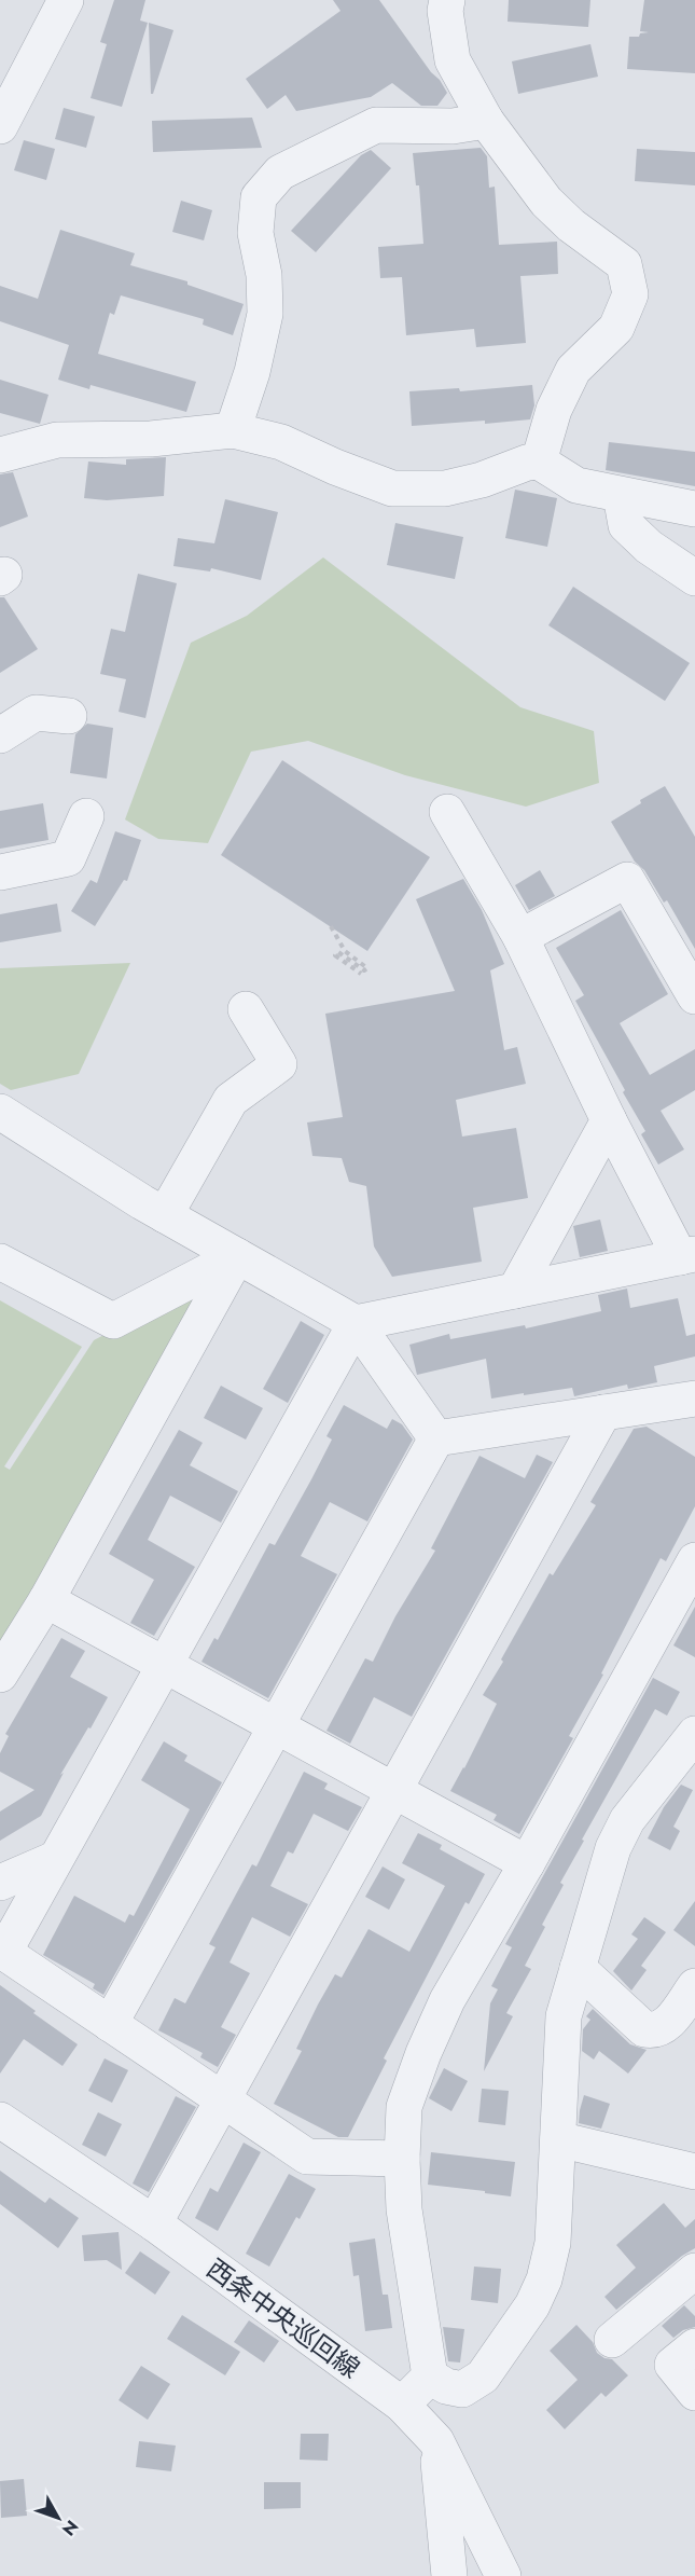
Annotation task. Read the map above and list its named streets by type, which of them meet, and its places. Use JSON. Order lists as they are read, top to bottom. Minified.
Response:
{"streets":{"street":["西条中央巡回線"]},"north":"bottom right"}
